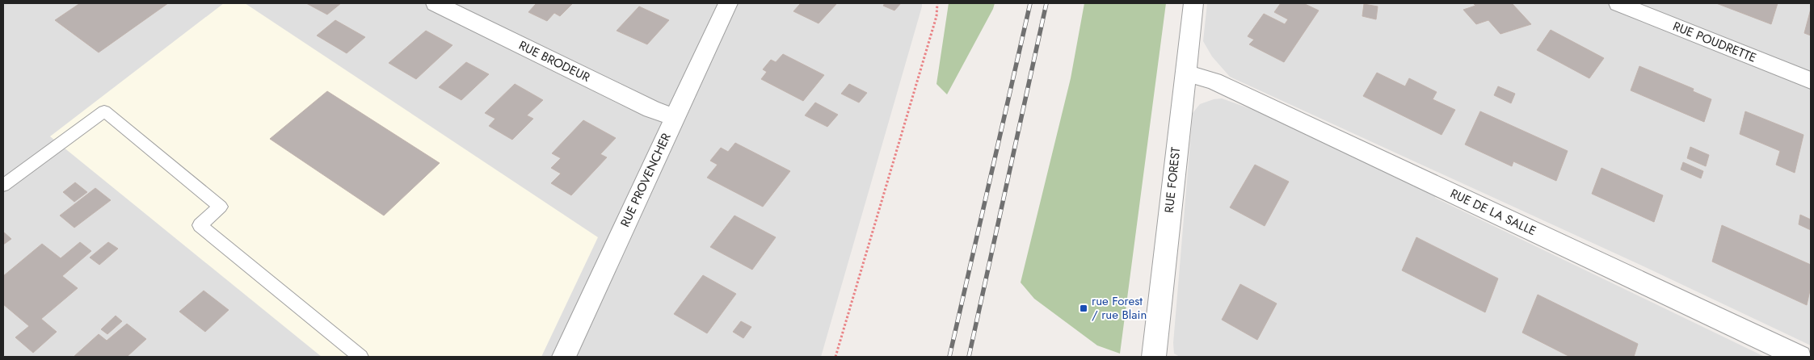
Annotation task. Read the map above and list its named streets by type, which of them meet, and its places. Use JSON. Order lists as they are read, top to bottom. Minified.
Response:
{"streets":{"street":["RUE POUDRETTE","RUE BRODEUR","RUE PROVENCHER","RUE FOREST","RUE DE LA SALLE"]},"crossings":[["RUE BRODEUR","RUE PROVENCHER"],["RUE FOREST","RUE DE LA SALLE"]],"places":{"transit":["rue Forest / rue Blain"]}}
